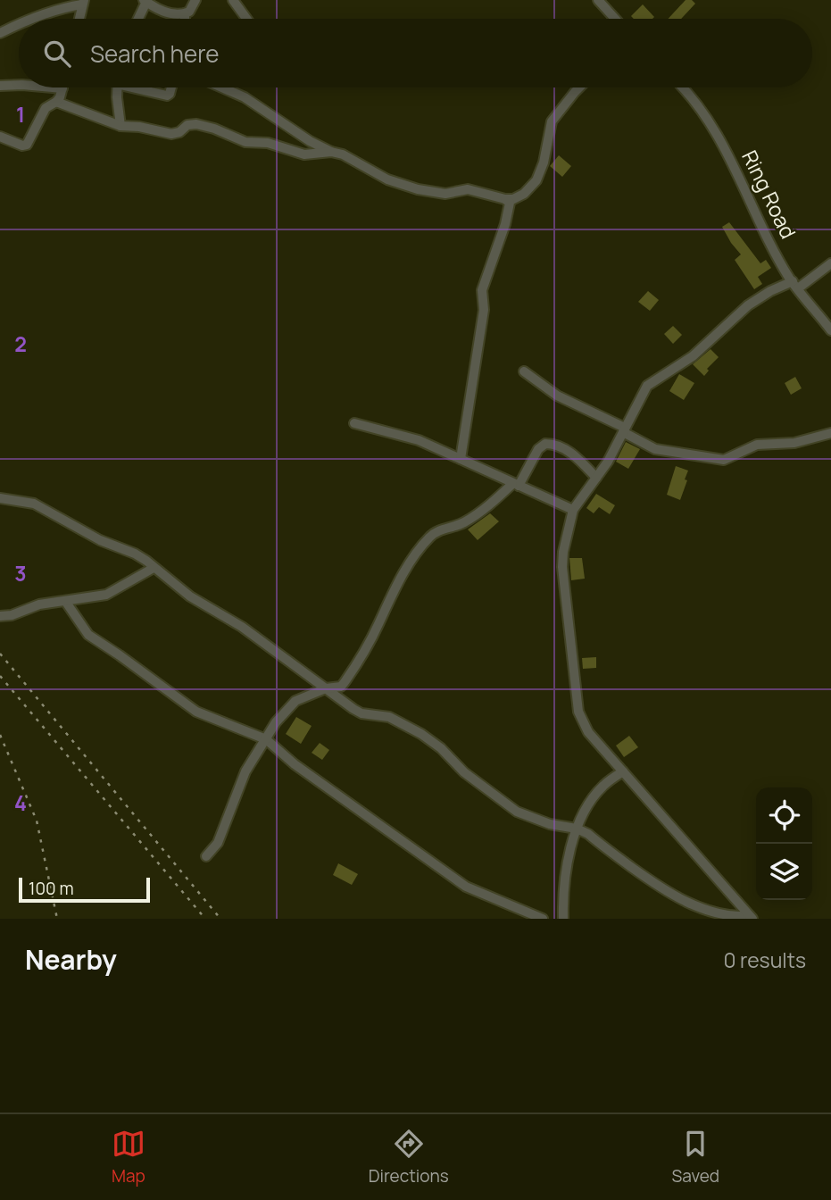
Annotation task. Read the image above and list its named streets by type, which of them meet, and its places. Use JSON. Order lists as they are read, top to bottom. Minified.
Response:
{"streets":{"street":["Ring Road"]},"scale_bar":"100 m","page":{"search":"Search here","scale":"100 m","heading":["Nearby","0 results"],"nav":["Map","Directions","Saved"]},"grid":{"rows":["1","2","3","4"]}}
